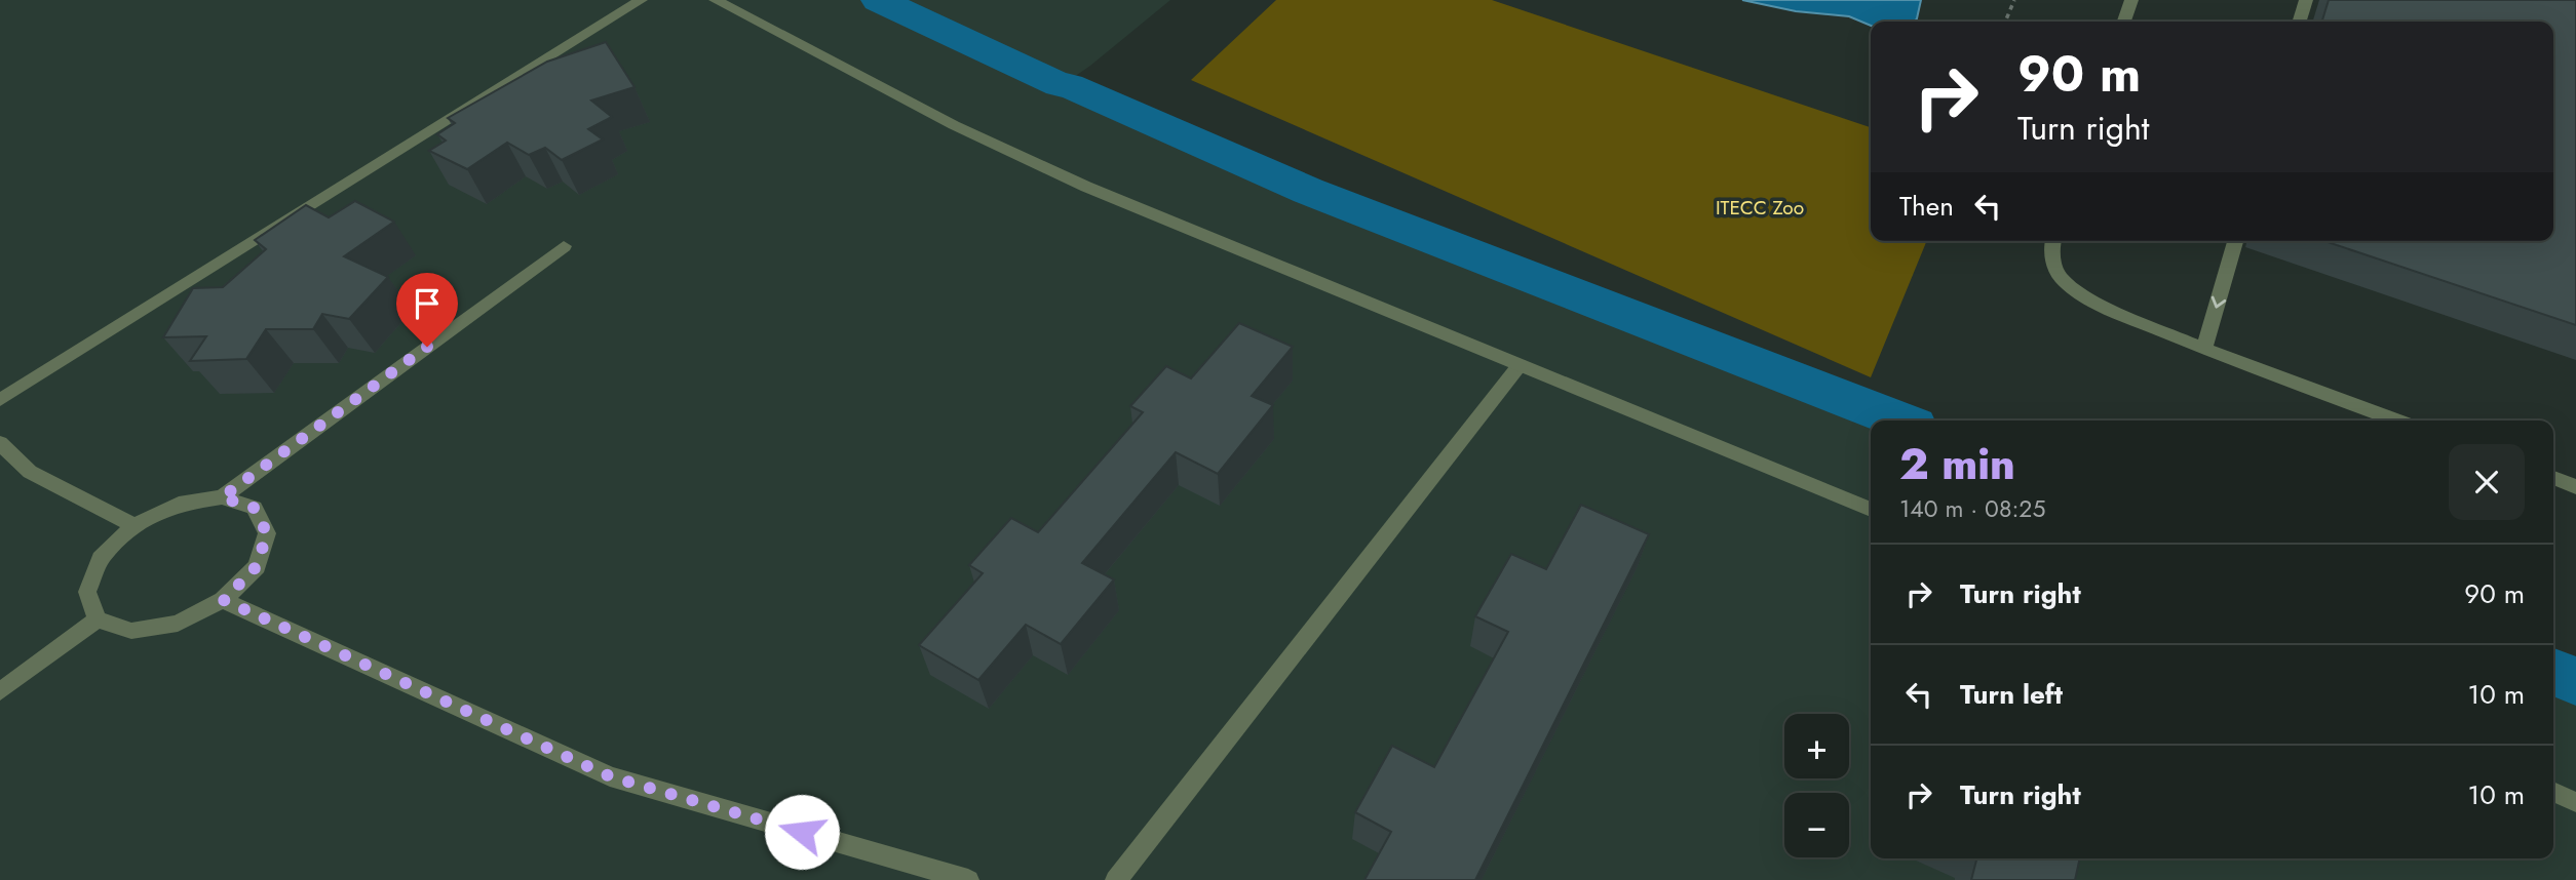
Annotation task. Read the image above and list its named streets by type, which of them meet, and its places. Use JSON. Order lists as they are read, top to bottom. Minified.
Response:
{"parks":["ITECC Zoo"],"page":{"turn":["90 m","Turn right"],"then":"Then","heading":["2 min","140 m · 08:25"],"list":[{"name":"Turn right","value":"90 m"},{"name":"Turn left","value":"10 m"},{"name":"Turn right","value":"10 m"}],"map_buttons":["+","−"]}}
